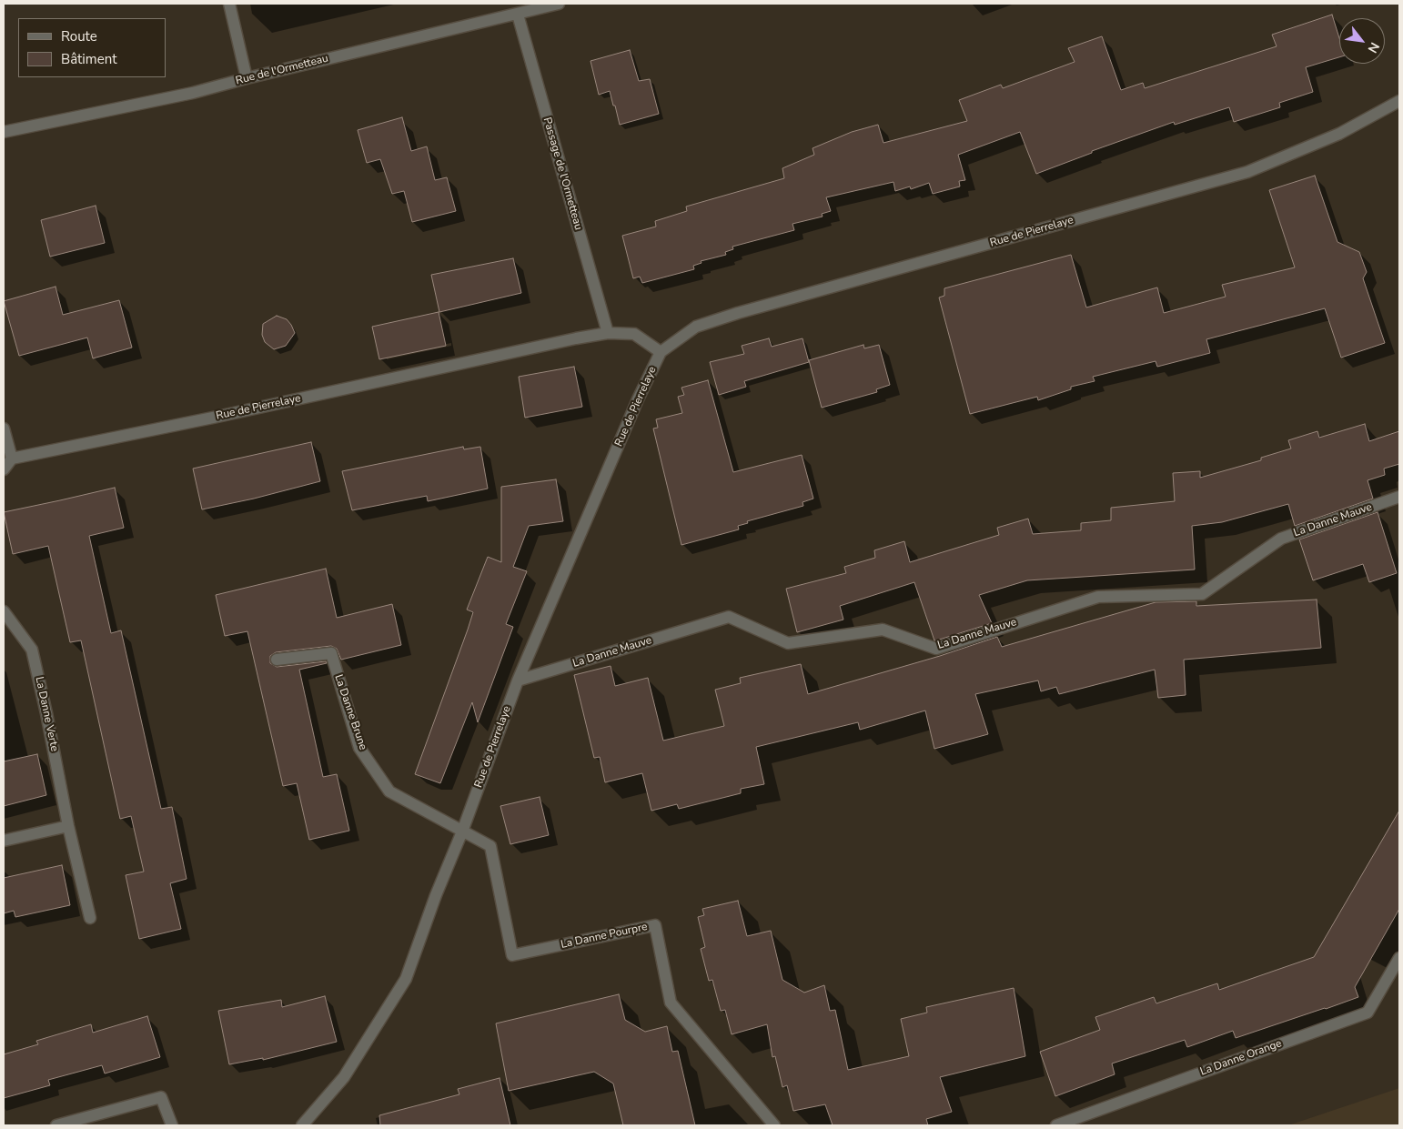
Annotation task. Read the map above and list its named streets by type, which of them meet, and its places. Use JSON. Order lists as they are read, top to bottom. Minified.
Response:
{"streets":{"street":["Rue de l'Ormetteau","Passage de l'Ormetteau","Rue de Pierrelaye","La Danne Mauve","La Danne Brune","La Danne Verte","La Danne Pourpre","La Danne Orange"]},"crossings":[["Rue de l'Ormetteau","Passage de l'Ormetteau"],["Passage de l'Ormetteau","Rue de Pierrelaye"],["Rue de Pierrelaye","La Danne Mauve"],["Rue de Pierrelaye","La Danne Brune"],["Rue de Pierrelaye","La Danne Pourpre"],["La Danne Brune","La Danne Pourpre"]],"legend":["Route","Bâtiment"],"north":"bottom right"}
